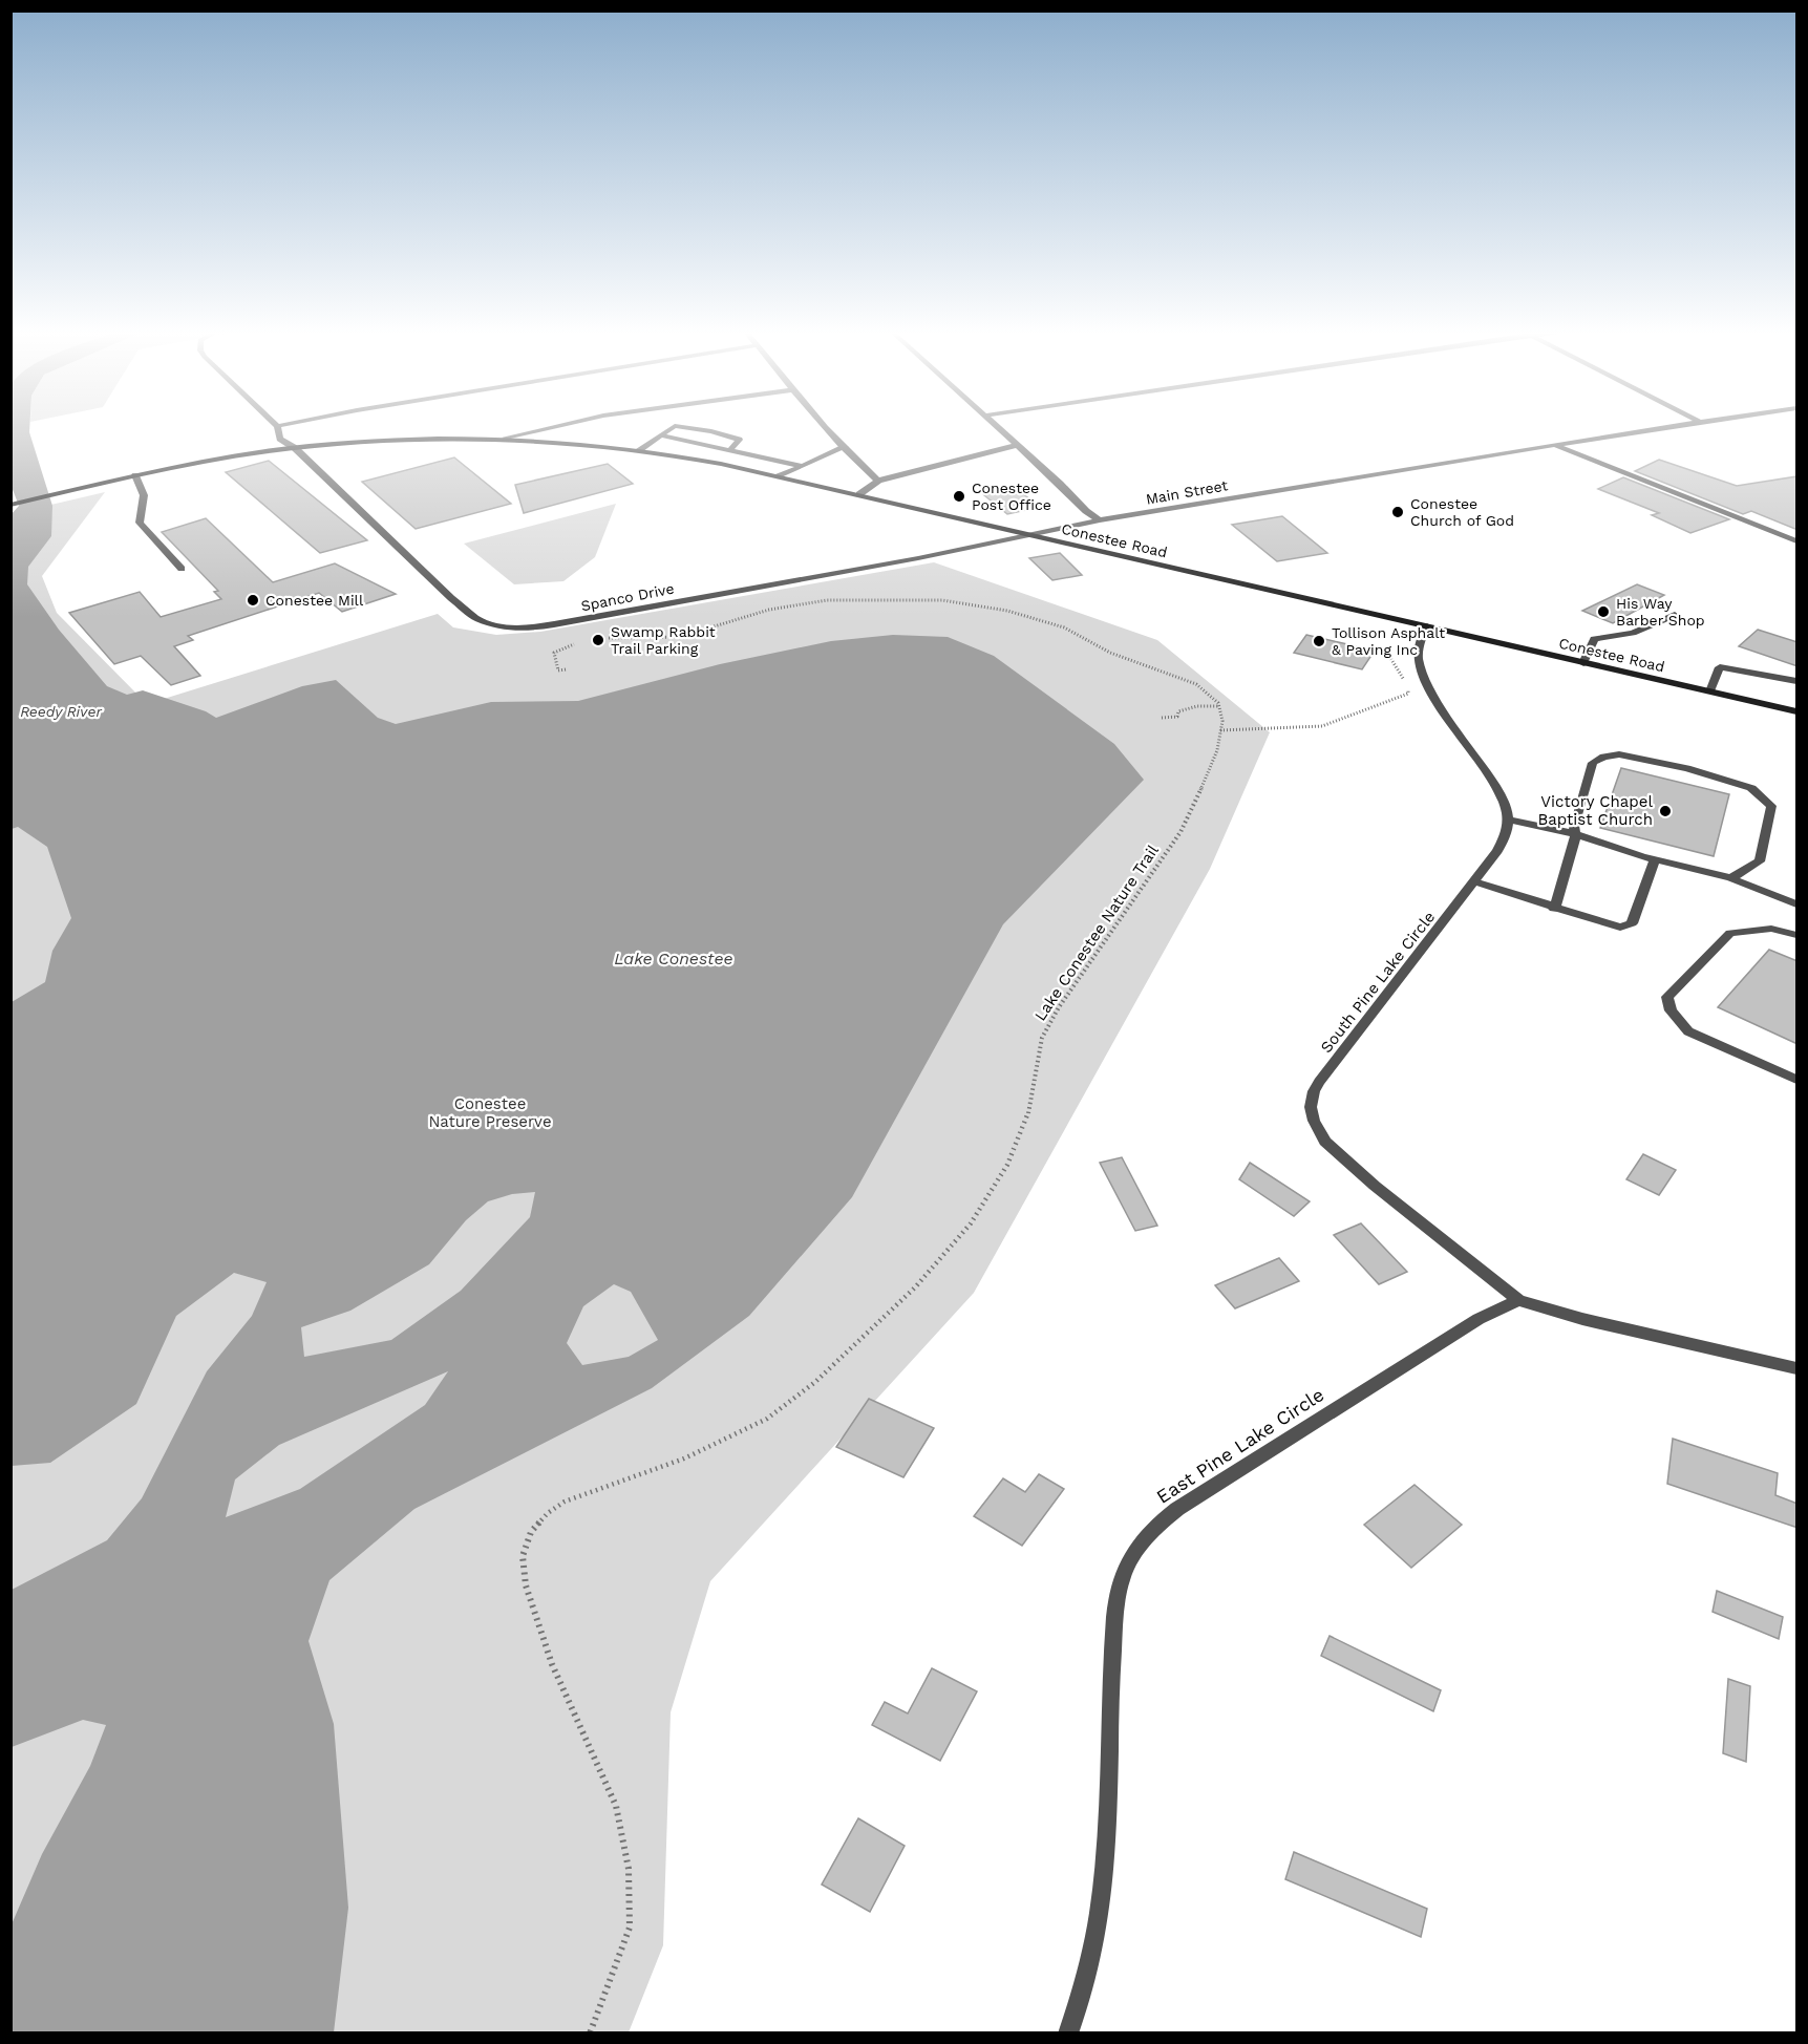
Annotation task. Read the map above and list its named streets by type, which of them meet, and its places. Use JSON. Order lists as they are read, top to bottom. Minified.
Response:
{"streets":{"main road":["Conestee Road"],"street":["Main Street","Spanco Drive","South Pine Lake Circle","East Pine Lake Circle"],"path":["Lake Conestee Nature Trail"]},"crossings":[["Main Street","Conestee Road"],["Main Street","Spanco Drive"],["Conestee Road","Spanco Drive"],["South Pine Lake Circle","East Pine Lake Circle"]],"water":["Reedy River","Lake Conestee"],"parks":["Conestee Nature Preserve"],"places":["Conestee Post Office","Conestee Church of God","Conestee Mill","His Way Barber Shop","Swamp Rabbit Trail Parking","Tollison Asphalt & Paving Inc","Victory Chapel Baptist Church"]}
